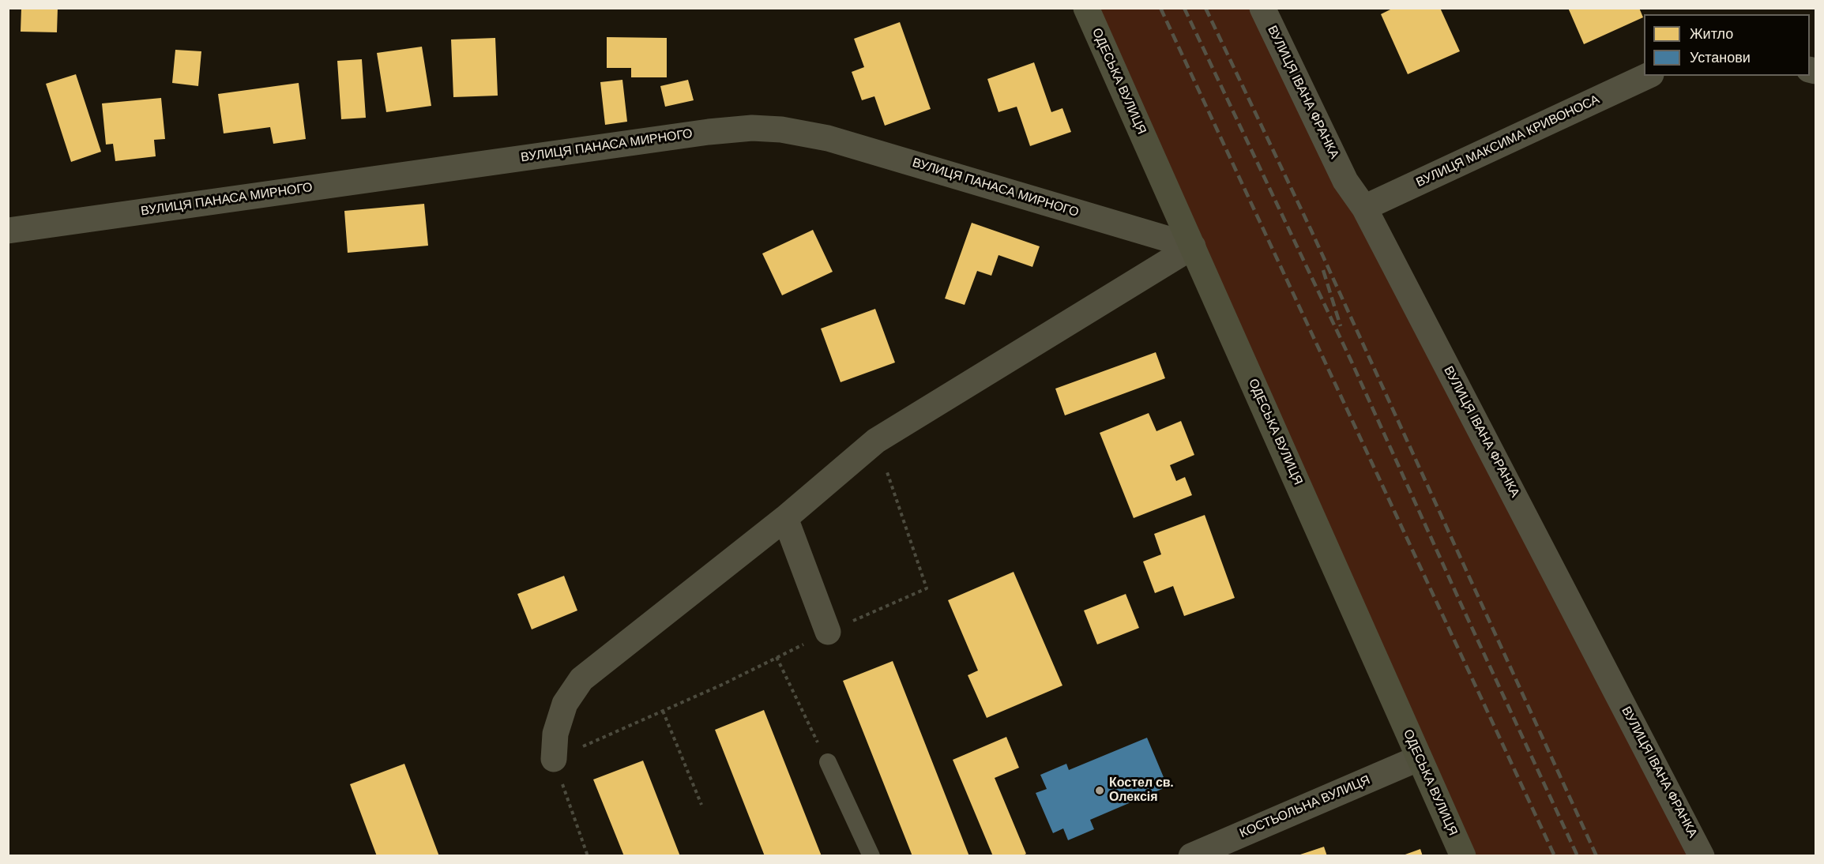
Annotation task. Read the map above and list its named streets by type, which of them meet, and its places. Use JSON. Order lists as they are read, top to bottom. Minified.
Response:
{"streets":{"main road":["ОДЕСЬКА ВУЛИЦЯ"],"street":["ВУЛИЦЯ ІВАНА ФРАНКА","ВУЛИЦЯ МАКСИМА КРИВОНОСА","ВУЛИЦЯ ПАНАСА МИРНОГО","КОСТЬОЛЬНА ВУЛИЦЯ"]},"crossings":[["ОДЕСЬКА ВУЛИЦЯ","ВУЛИЦЯ ПАНАСА МИРНОГО"],["ОДЕСЬКА ВУЛИЦЯ","КОСТЬОЛЬНА ВУЛИЦЯ"],["ВУЛИЦЯ ІВАНА ФРАНКА","ВУЛИЦЯ МАКСИМА КРИВОНОСА"]],"places":["Костел св. Олексія"],"legend":["Житло","Установи"]}
